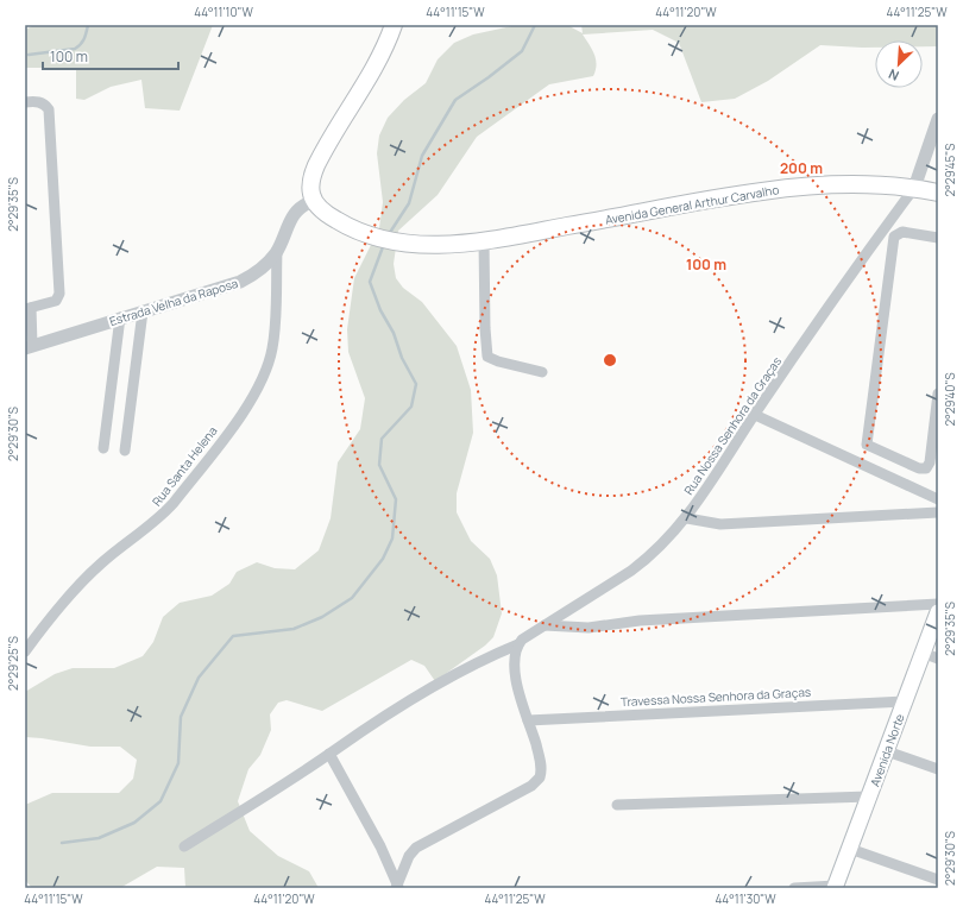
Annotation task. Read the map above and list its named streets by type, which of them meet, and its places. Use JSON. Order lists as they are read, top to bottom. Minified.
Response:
{"streets":{"main road":["Avenida General Arthur Carvalho","Avenida Norte"],"street":["Estrada Velha da Raposa","Rua Nossa Senhora da Graças","Rua Santa Helena","Travessa Nossa Senhora da Graças"]},"crossings":[["Avenida General Arthur Carvalho","Estrada Velha da Raposa"],["Avenida General Arthur Carvalho","Rua Nossa Senhora da Graças"],["Estrada Velha da Raposa","Rua Santa Helena"],["Travessa Nossa Senhora da Graças","Avenida Norte"]],"scale_bar":"100 m","north":"bottom left","coordinates":["44°11'10\"W","44°11'15\"W","44°11'20\"W","44°11'25\"W","2°29'45\"S","2°29'35\"S","2°29'40\"S","2°29'30\"S","2°29'25\"S","44°11'30\"W"],"rings":["200 m","100 m"]}
